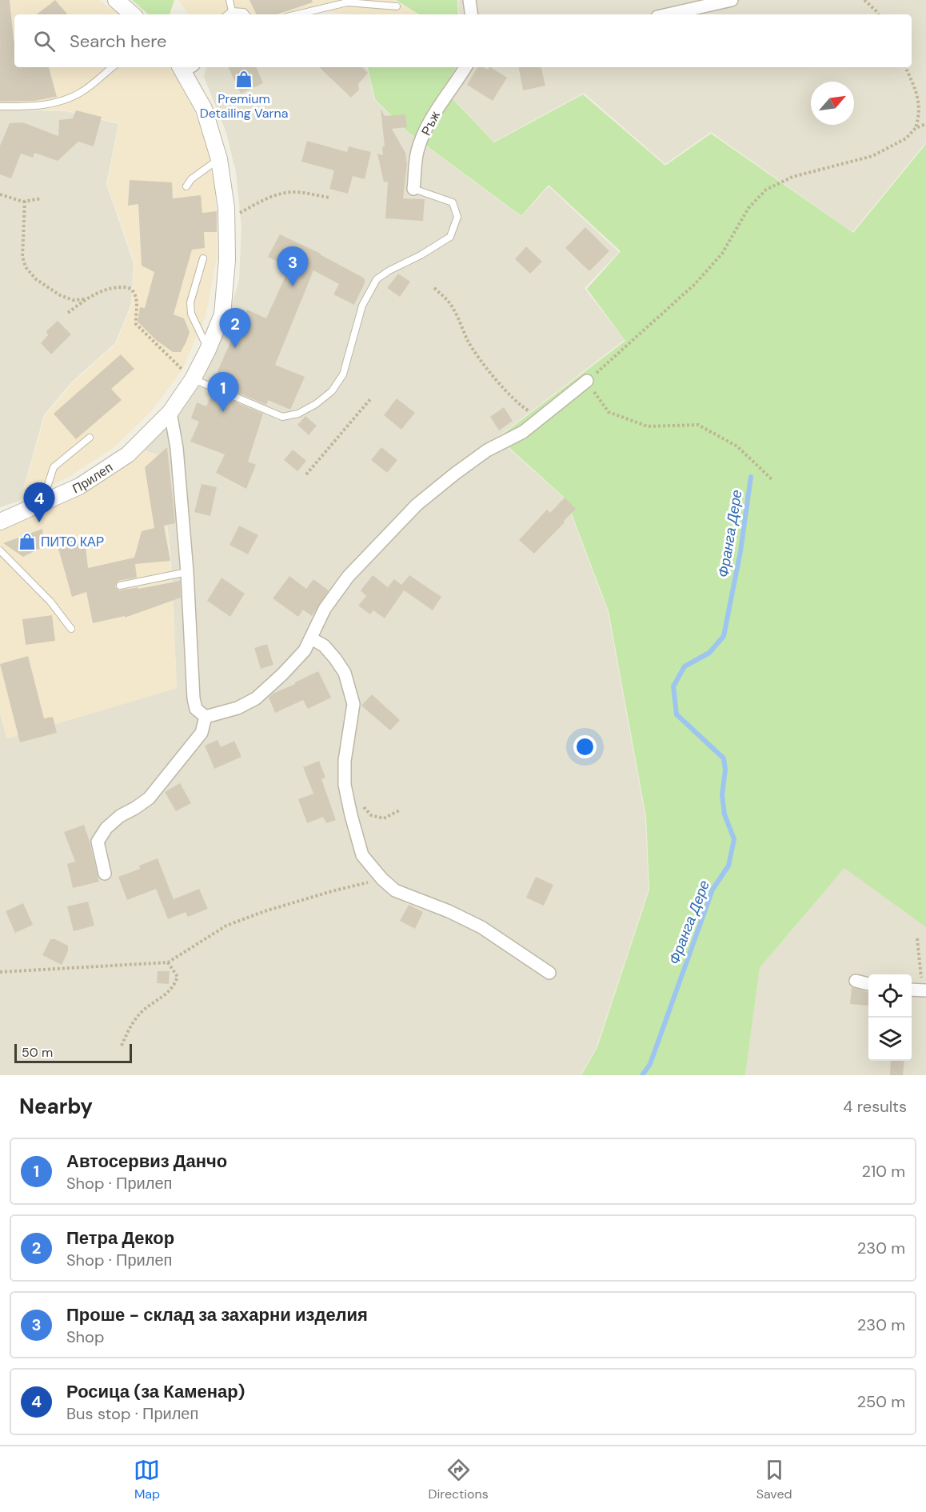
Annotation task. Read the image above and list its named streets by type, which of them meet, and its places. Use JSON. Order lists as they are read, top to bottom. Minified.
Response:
{"streets":{"street":["Ръж","Прилеп"]},"water":["Франга Дере"],"places":{"shop":["Premium Detailing Varna","ПИТО КАР"]},"scale_bar":"50 m","north":"top right","page":{"search":"Search here","pins":["3","2","1","4"],"scale":"50 m","heading":["Nearby","4 results"],"list":[{"mark":"1","name":"Автосервиз Данчо","note":"Shop · Прилеп","value":"210 m"},{"mark":"2","name":"Петра Декор","note":"Shop · Прилеп","value":"230 m"},{"mark":"3","name":"Проше - склад за захарни изделия","note":"Shop","value":"230 m"},{"mark":"4","name":"Росица (за Каменар)","note":"Bus stop · Прилеп","value":"250 m"}],"nav":["Map","Directions","Saved"]}}
